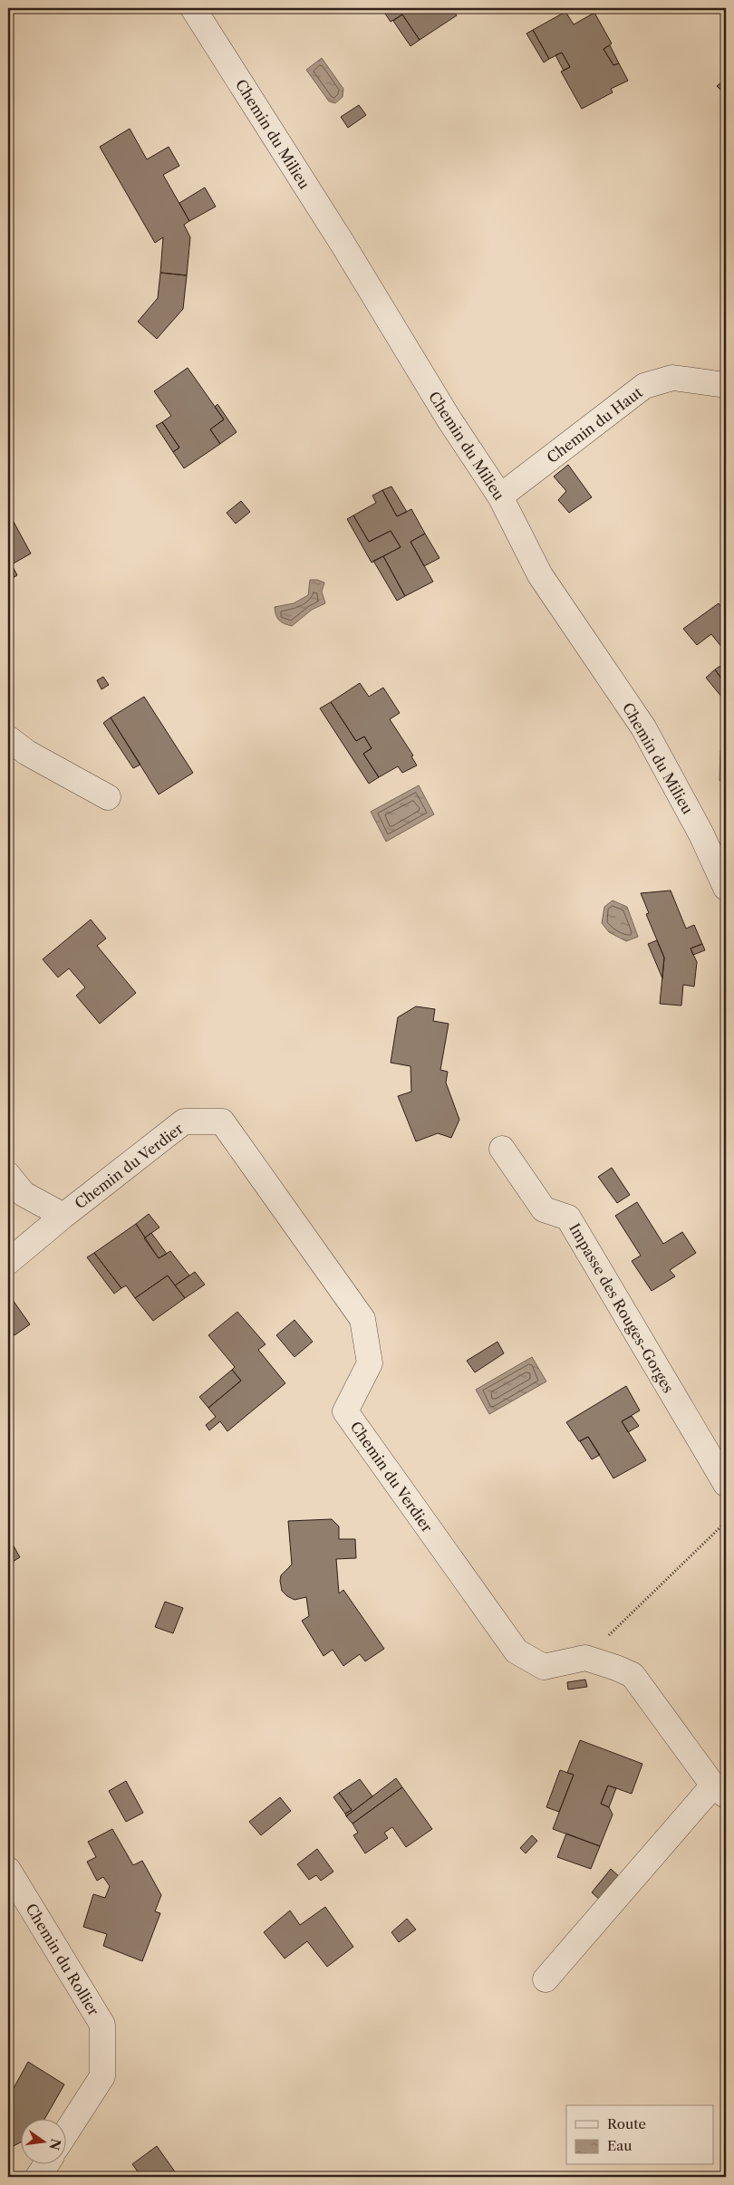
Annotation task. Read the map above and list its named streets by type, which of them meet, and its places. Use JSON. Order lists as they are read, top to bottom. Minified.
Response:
{"streets":{"street":["Chemin du Milieu","Chemin du Haut","Chemin du Verdier","Impasse des Rouges-Gorges","Chemin du Rollier"]},"crossings":[["Chemin du Milieu","Chemin du Haut"]],"legend":["Route","Eau"],"north":"right"}
